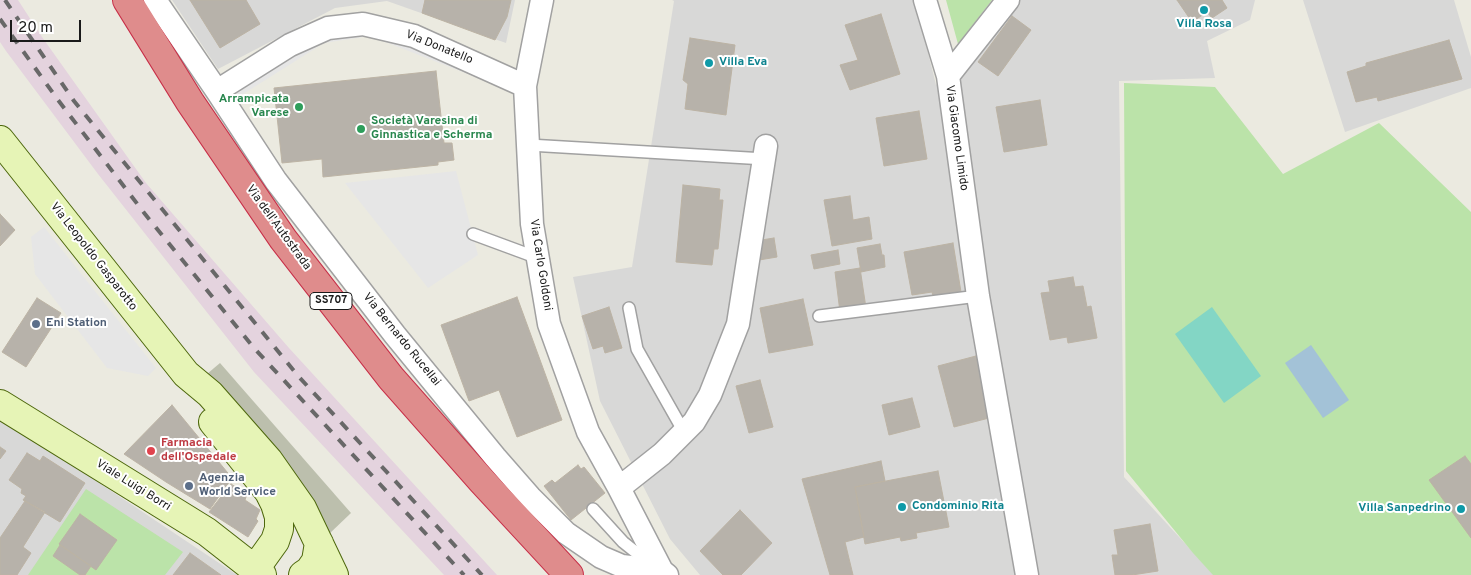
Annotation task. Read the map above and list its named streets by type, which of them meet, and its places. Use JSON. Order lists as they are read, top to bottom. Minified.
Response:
{"streets":{"highway":["Via dell'Autostrada","SS707"],"street":["Via Donatello","Via Giacomo Limido","Via Leopoldo Gasparotto","Via Carlo Goldoni","Via Bernardo Rucellai","Viale Luigi Borri"]},"crossings":[["Via Donatello","Via Carlo Goldoni"],["Via Donatello","Via Bernardo Rucellai"],["Via Leopoldo Gasparotto","Viale Luigi Borri"],["Via Carlo Goldoni","Via Bernardo Rucellai"]],"places":["Villa Rosa","Villa Eva","Arrampicata Varese","Società Varesina di Ginnastica e Scherma","Eni Station","Farmacia dell'Ospedale","Agenzia World Service","Condominio Rita","Villa Sanpedrino"],"scale_bar":"20 m"}
